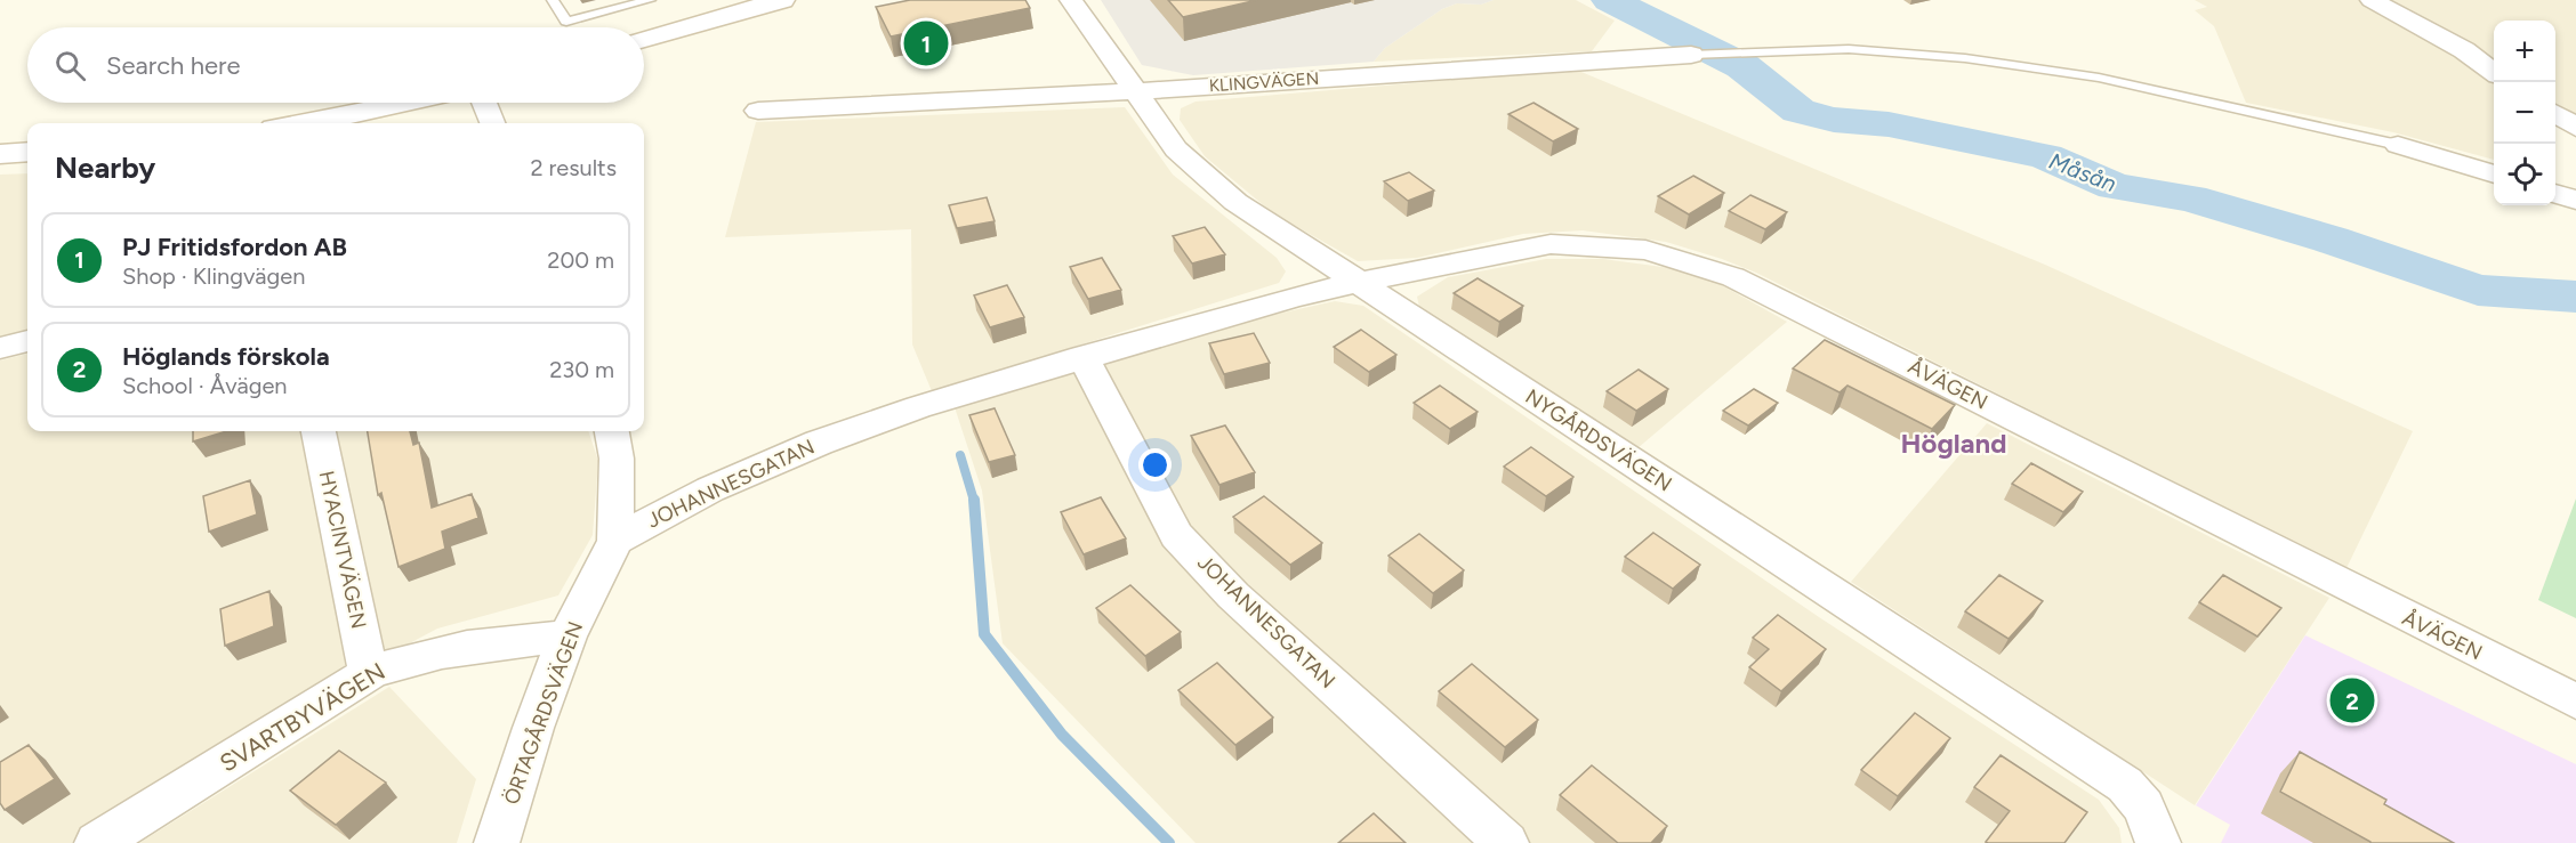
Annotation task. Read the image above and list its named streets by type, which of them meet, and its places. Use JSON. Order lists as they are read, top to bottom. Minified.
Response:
{"streets":{"street":["KLINGVÄGEN","ÅVÄGEN","NYGÅRDSVÄGEN","JOHANNESGATAN","HYACINTVÄGEN","ÖRTAGÅRDSVÄGEN","SVARTBYVÄGEN"]},"crossings":[["KLINGVÄGEN","NYGÅRDSVÄGEN"],["ÅVÄGEN","NYGÅRDSVÄGEN"],["ÅVÄGEN","JOHANNESGATAN"],["NYGÅRDSVÄGEN","JOHANNESGATAN"],["JOHANNESGATAN","ÖRTAGÅRDSVÄGEN"],["HYACINTVÄGEN","SVARTBYVÄGEN"],["ÖRTAGÅRDSVÄGEN","SVARTBYVÄGEN"]],"districts":["Högland"],"water":["Måsån"],"page":{"pins":["1","2"],"map_buttons":["+","−"],"search":"Search here","heading":["Nearby","2 results"],"list":[{"mark":"1","name":"PJ Fritidsfordon AB","note":"Shop · Klingvägen","value":"200 m"},{"mark":"2","name":"Höglands förskola","note":"School · Åvägen","value":"230 m"}]}}
